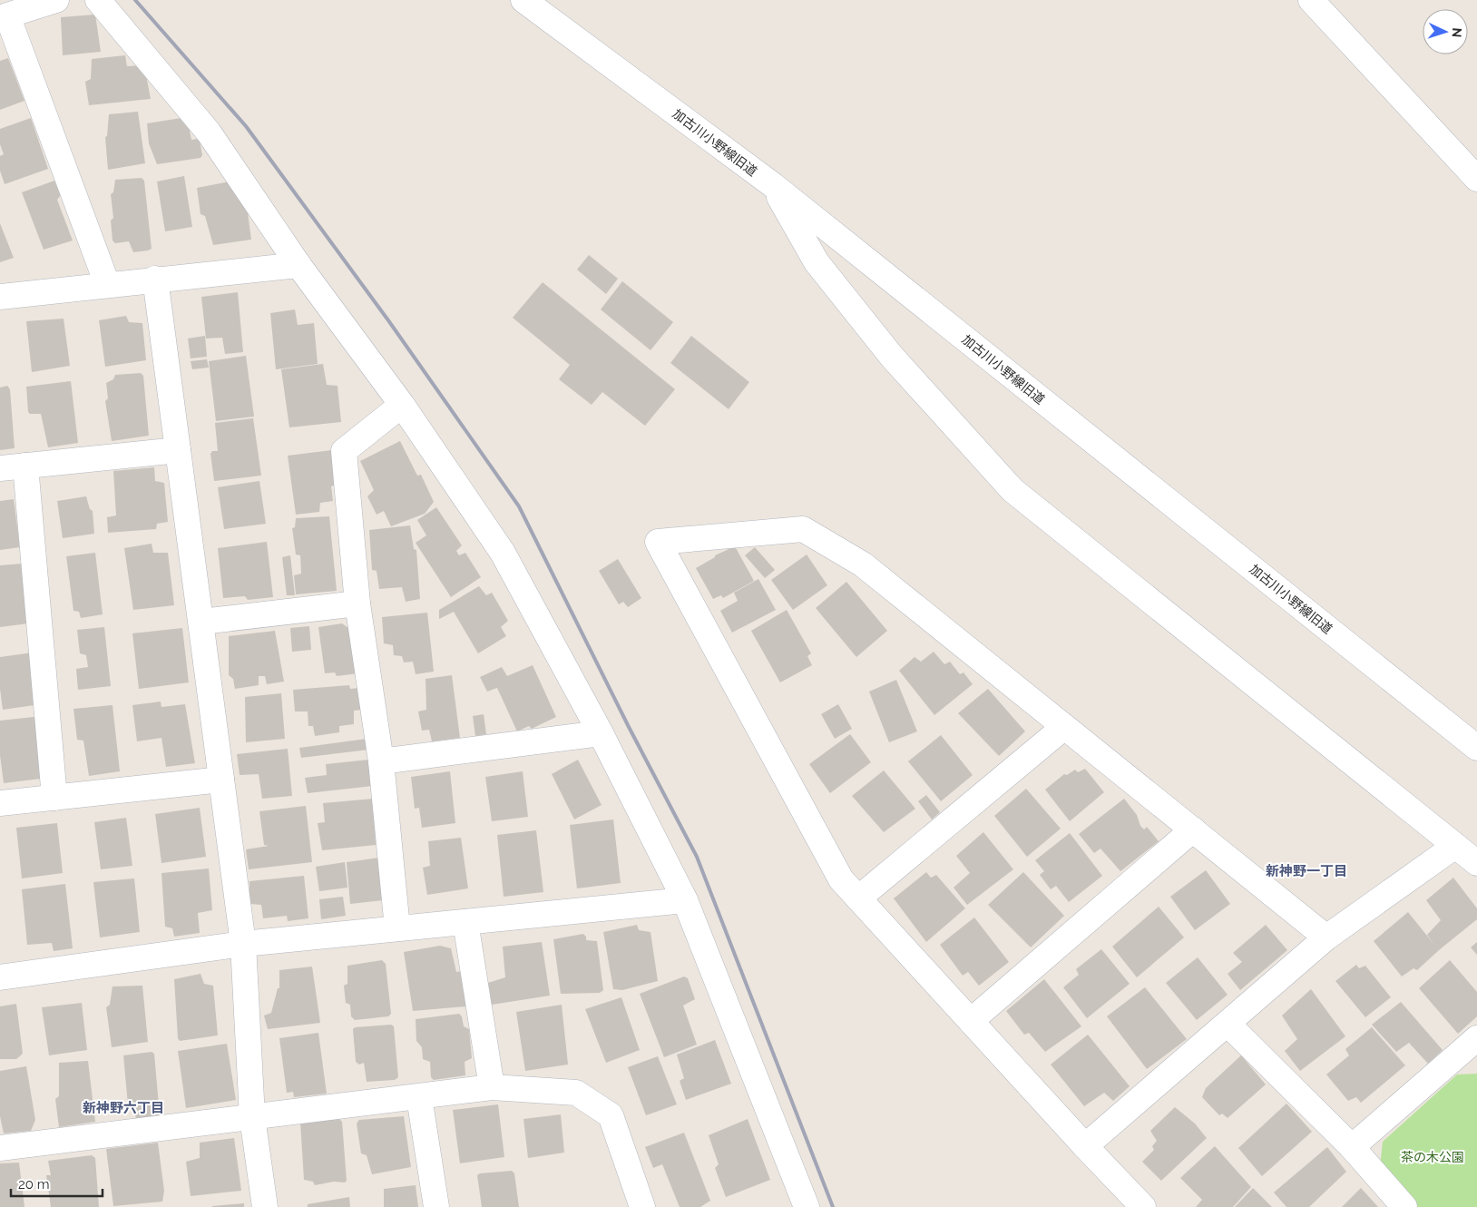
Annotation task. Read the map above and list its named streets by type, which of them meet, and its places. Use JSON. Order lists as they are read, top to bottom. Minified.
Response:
{"streets":{"street":["加古川小野線旧道"]},"districts":["新神野一丁目","新神野六丁目"],"parks":["茶の木公園"],"scale_bar":"20 m","north":"right"}
